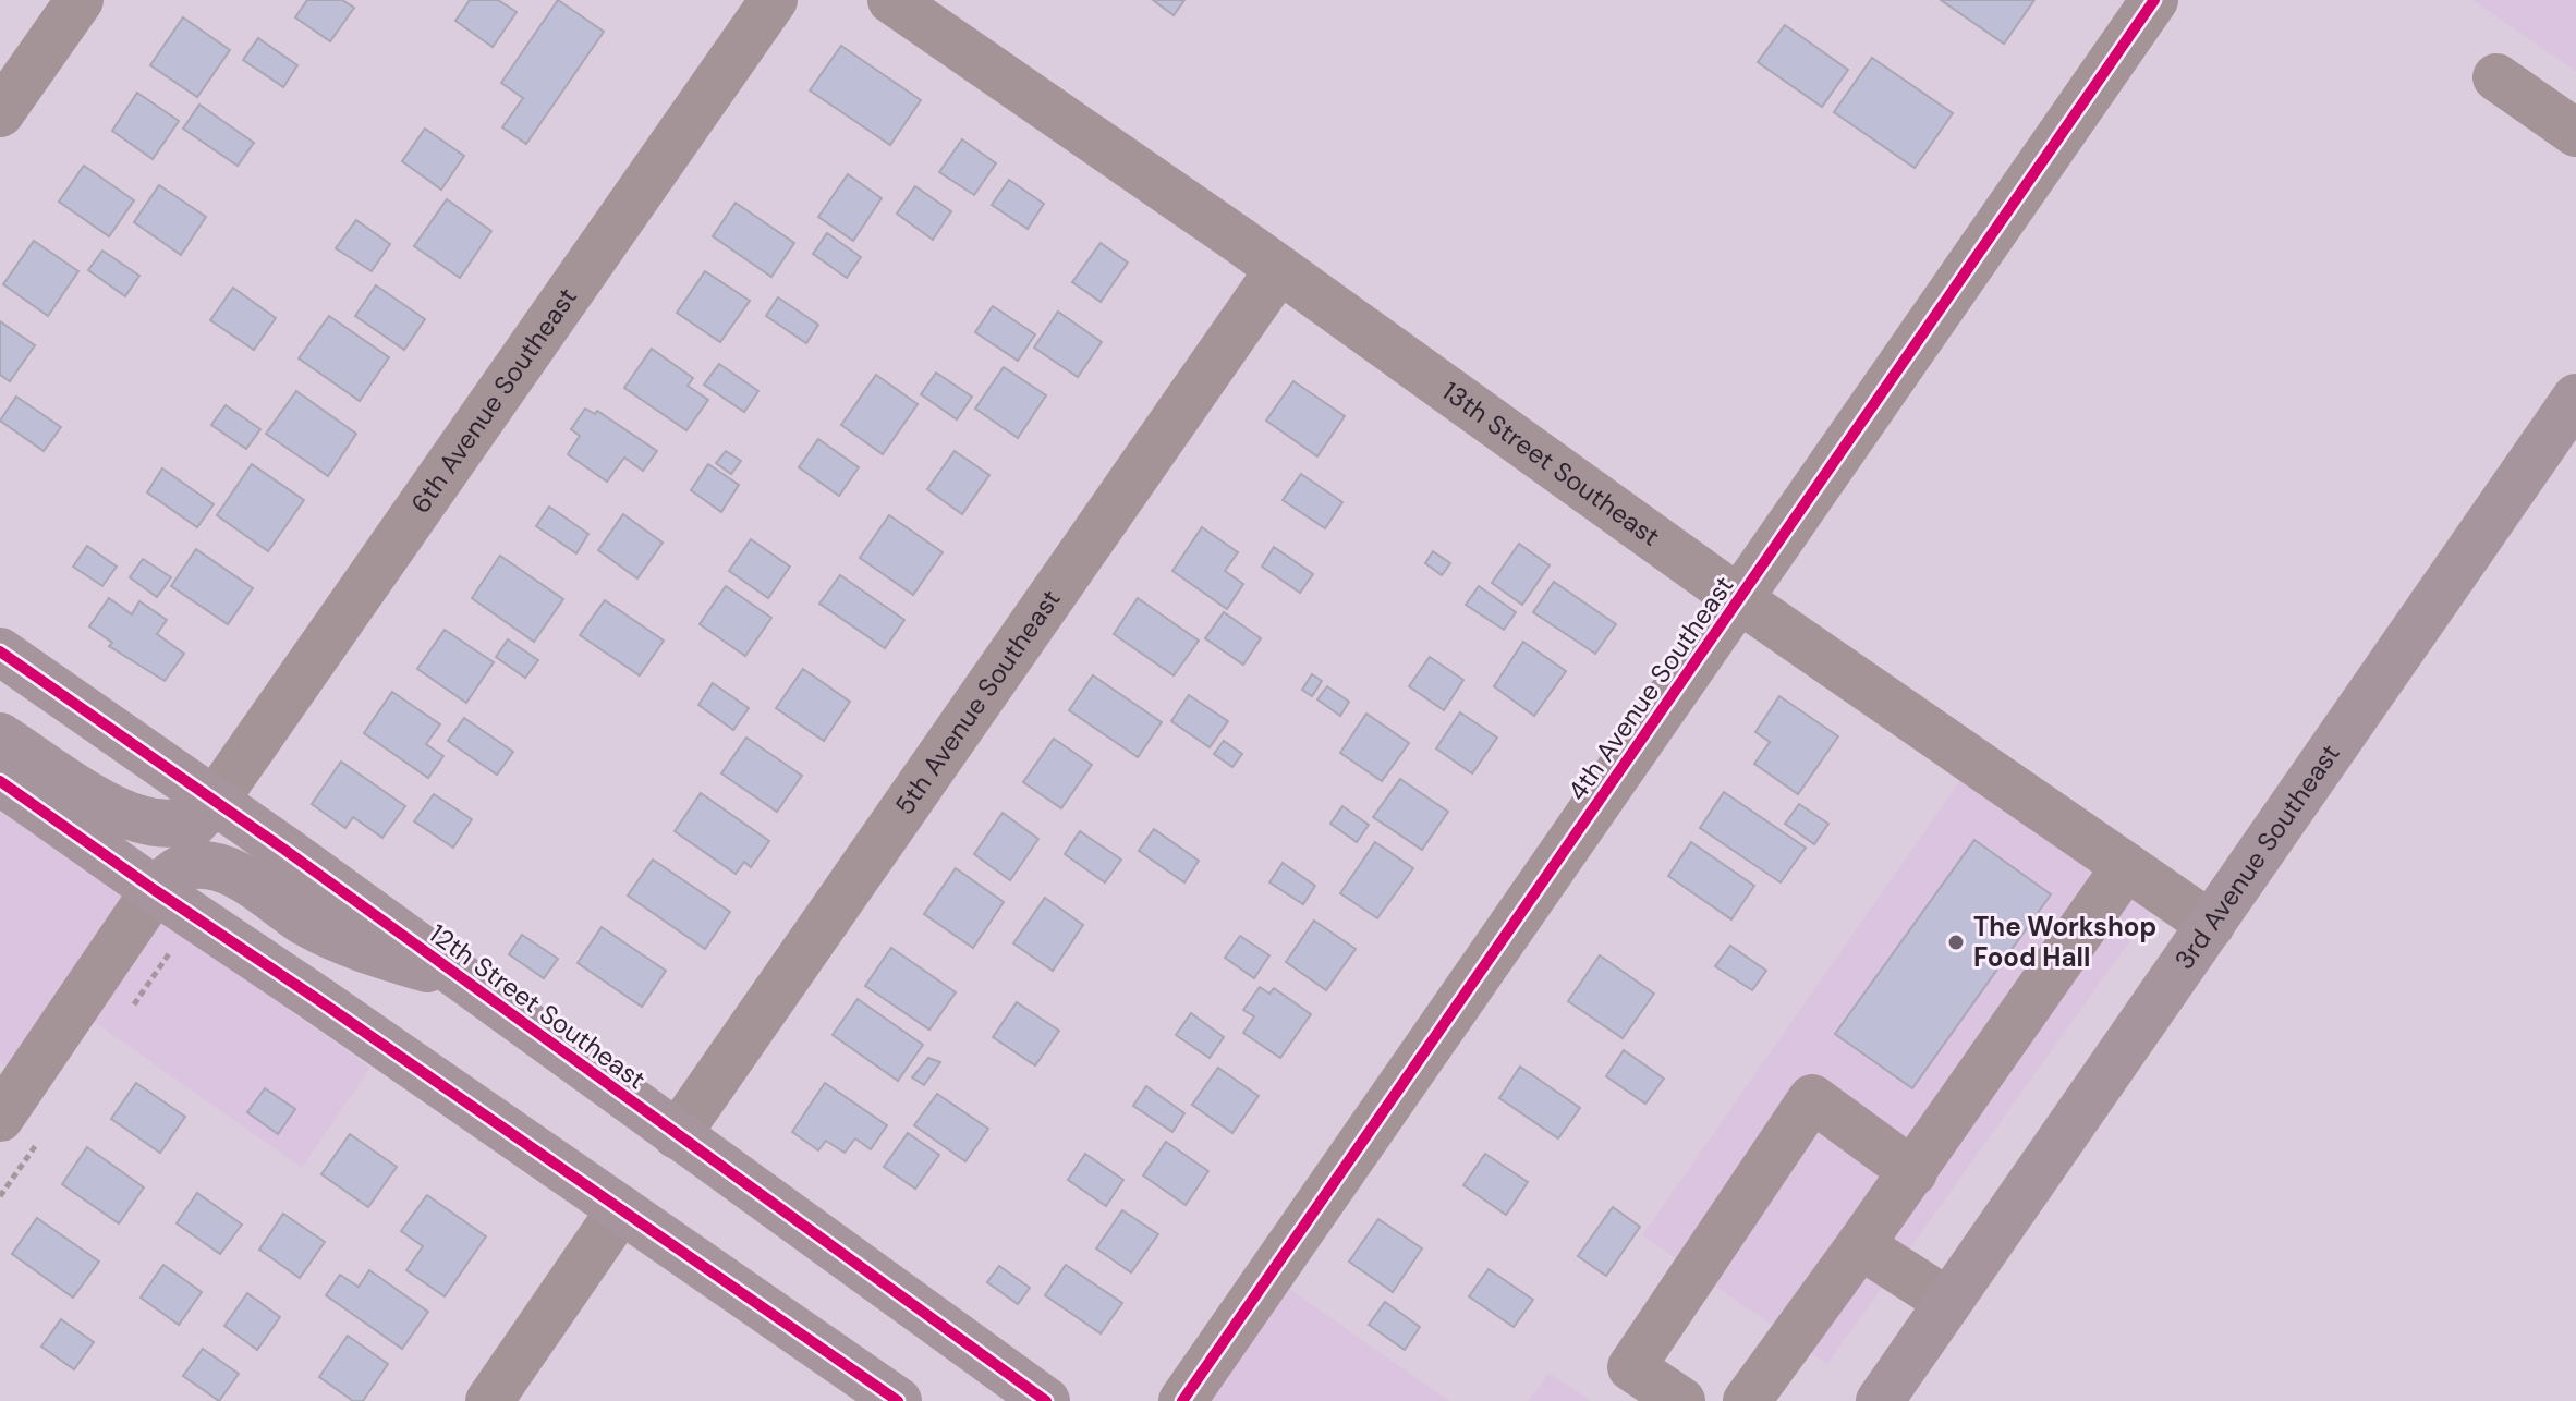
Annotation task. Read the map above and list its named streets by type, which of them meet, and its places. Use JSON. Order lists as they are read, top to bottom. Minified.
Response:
{"streets":{"main road":["3rd Avenue Southeast","12th Street Southeast"],"street":["6th Avenue Southeast","13th Street Southeast","4th Avenue Southeast","5th Avenue Southeast"]},"crossings":[["6th Avenue Southeast","12th Street Southeast"],["13th Street Southeast","4th Avenue Southeast"],["13th Street Southeast","5th Avenue Southeast"],["13th Street Southeast","3rd Avenue Southeast"],["5th Avenue Southeast","12th Street Southeast"]],"places":["The Workshop Food Hall"]}
